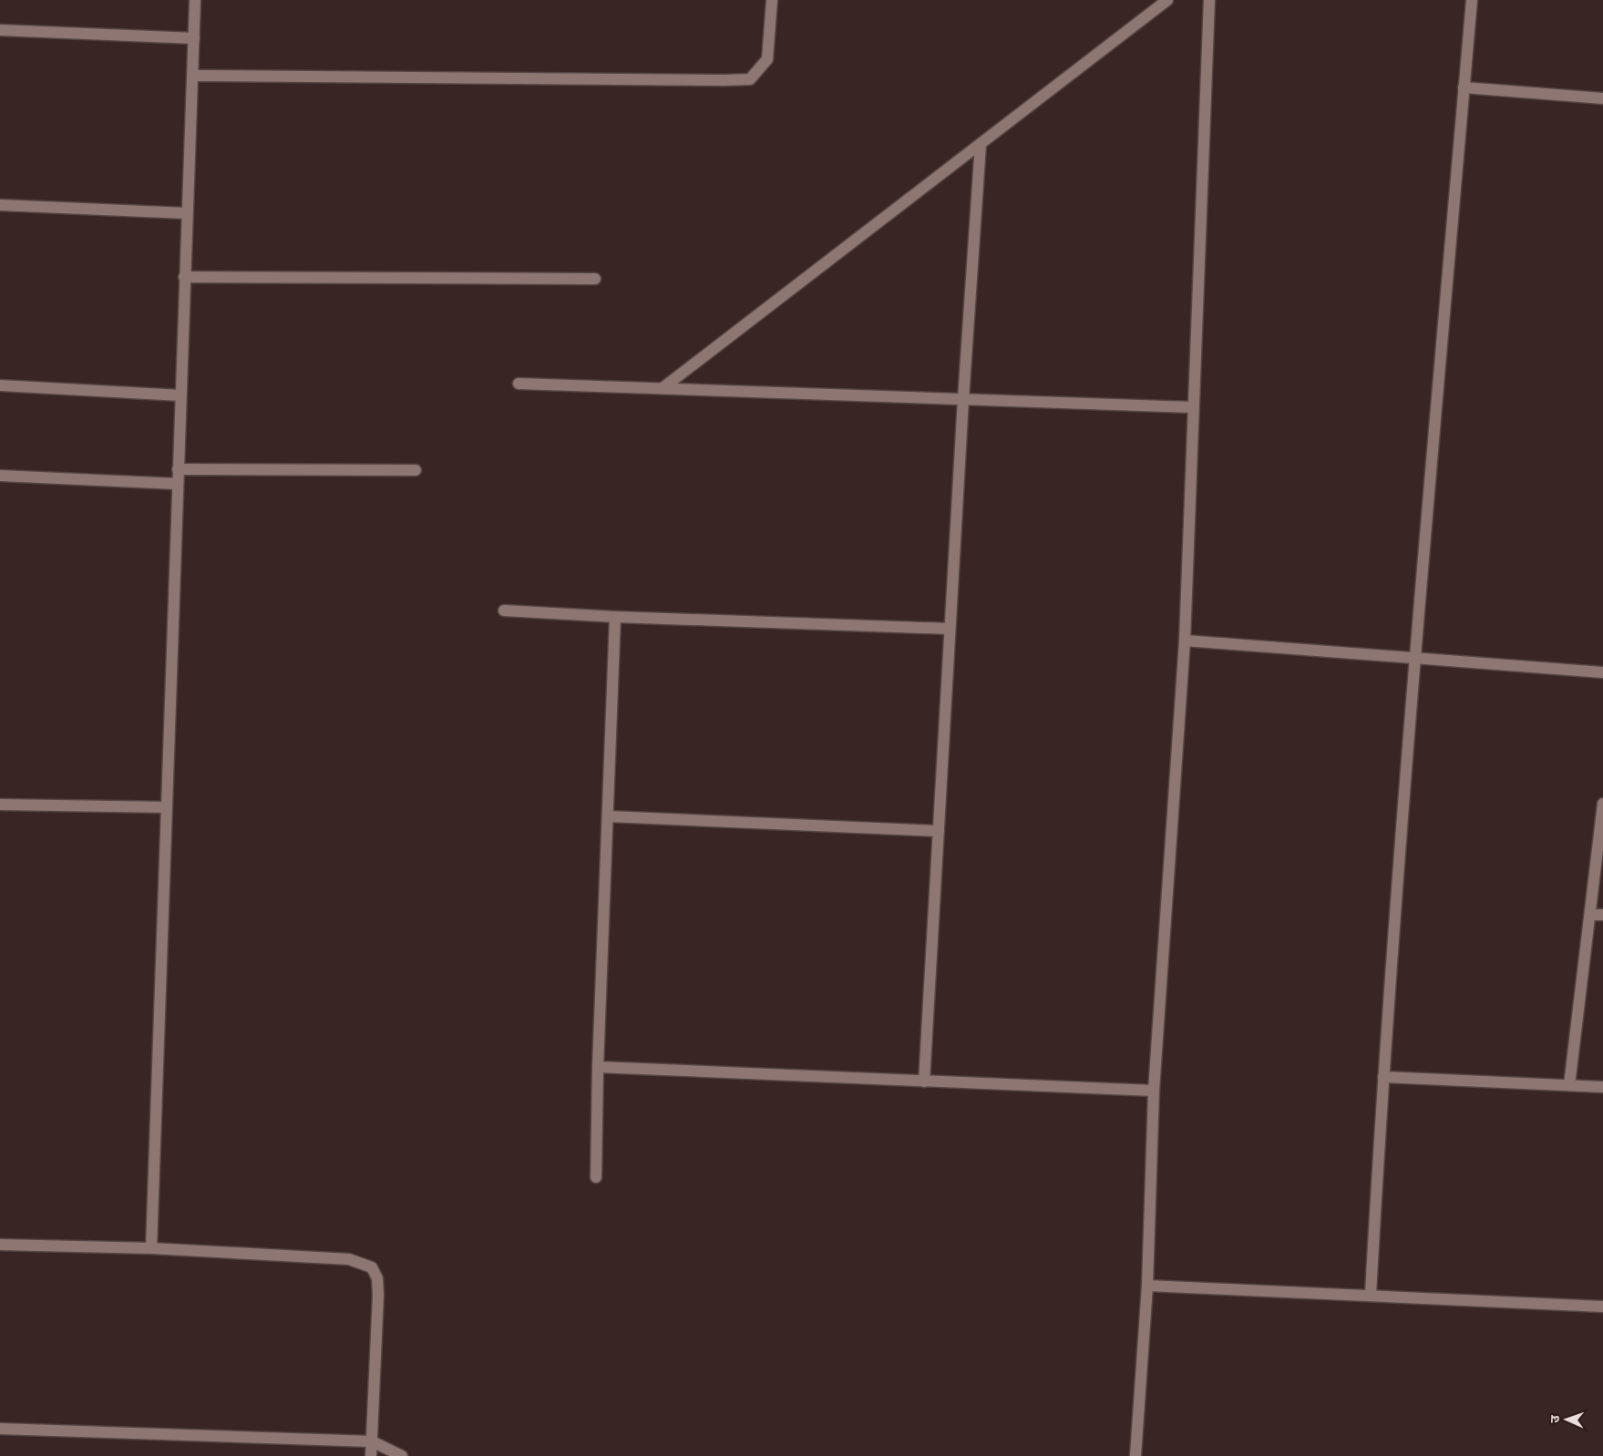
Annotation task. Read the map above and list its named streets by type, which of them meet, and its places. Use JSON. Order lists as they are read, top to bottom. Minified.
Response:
{"north":"left"}
